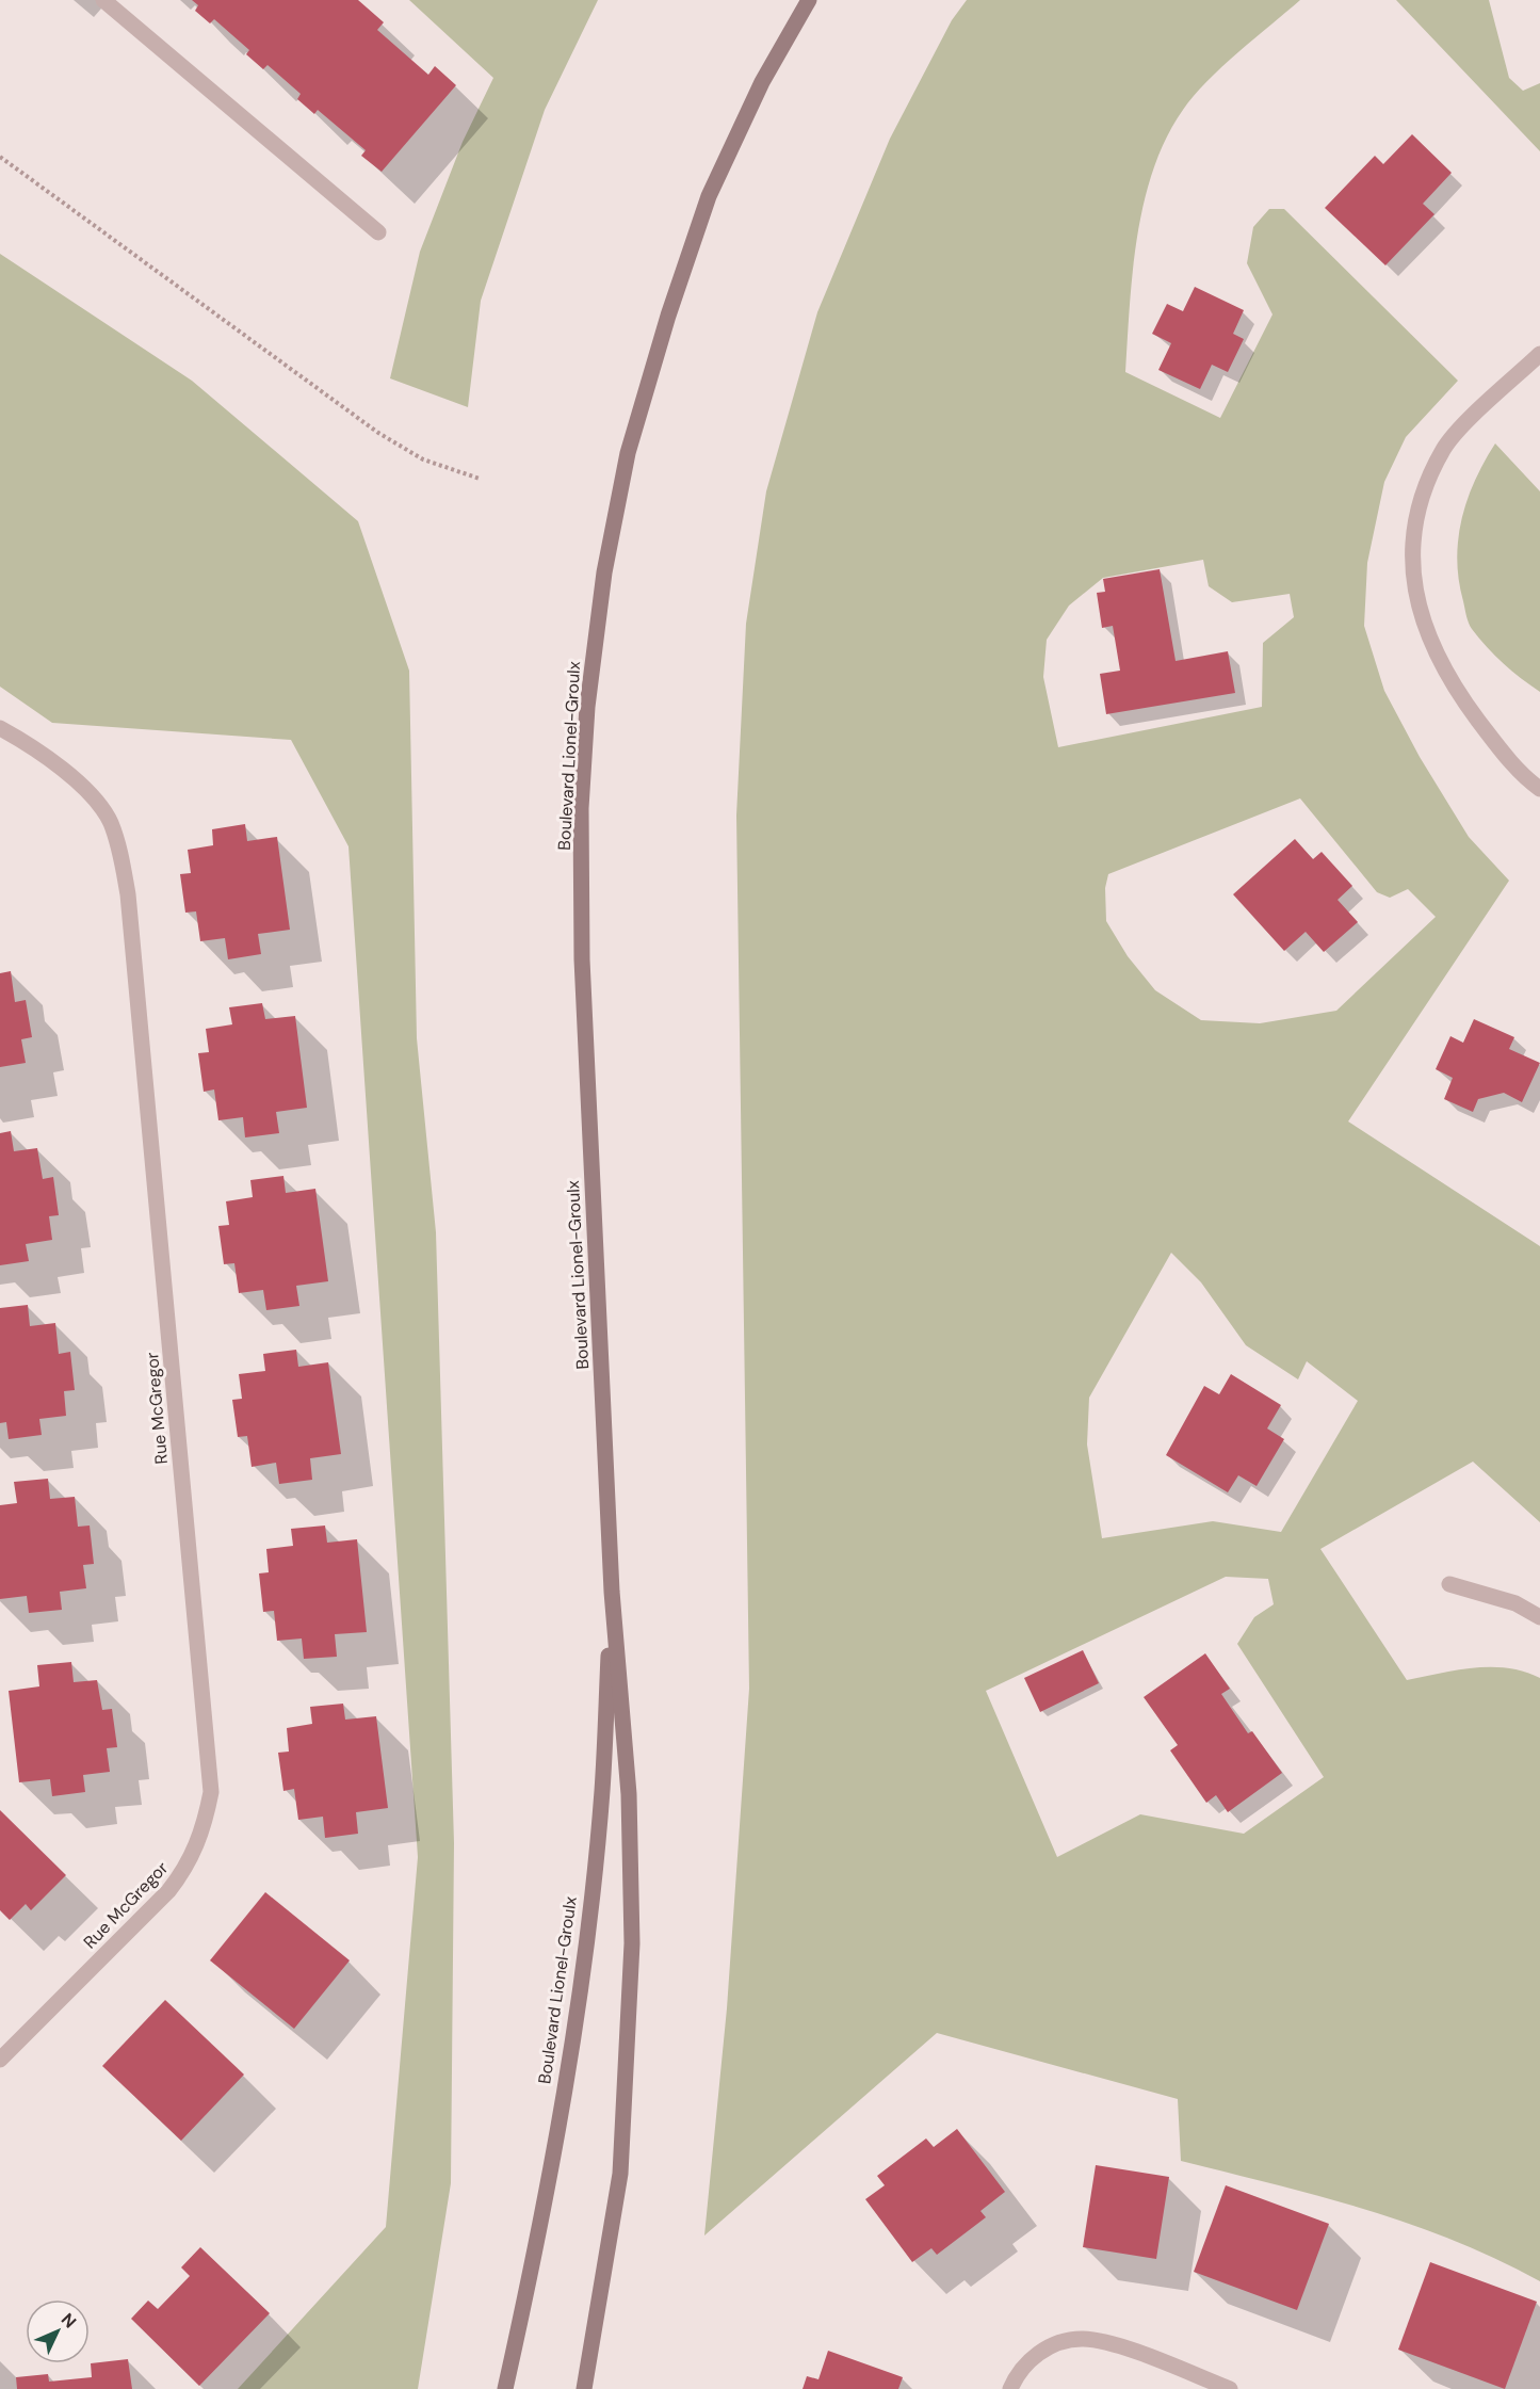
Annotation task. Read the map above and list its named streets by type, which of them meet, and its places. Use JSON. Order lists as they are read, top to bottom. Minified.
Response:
{"streets":{"main road":["Boulevard Lionel-Groulx"],"street":["Rue McGregor"]},"north":"top right"}
